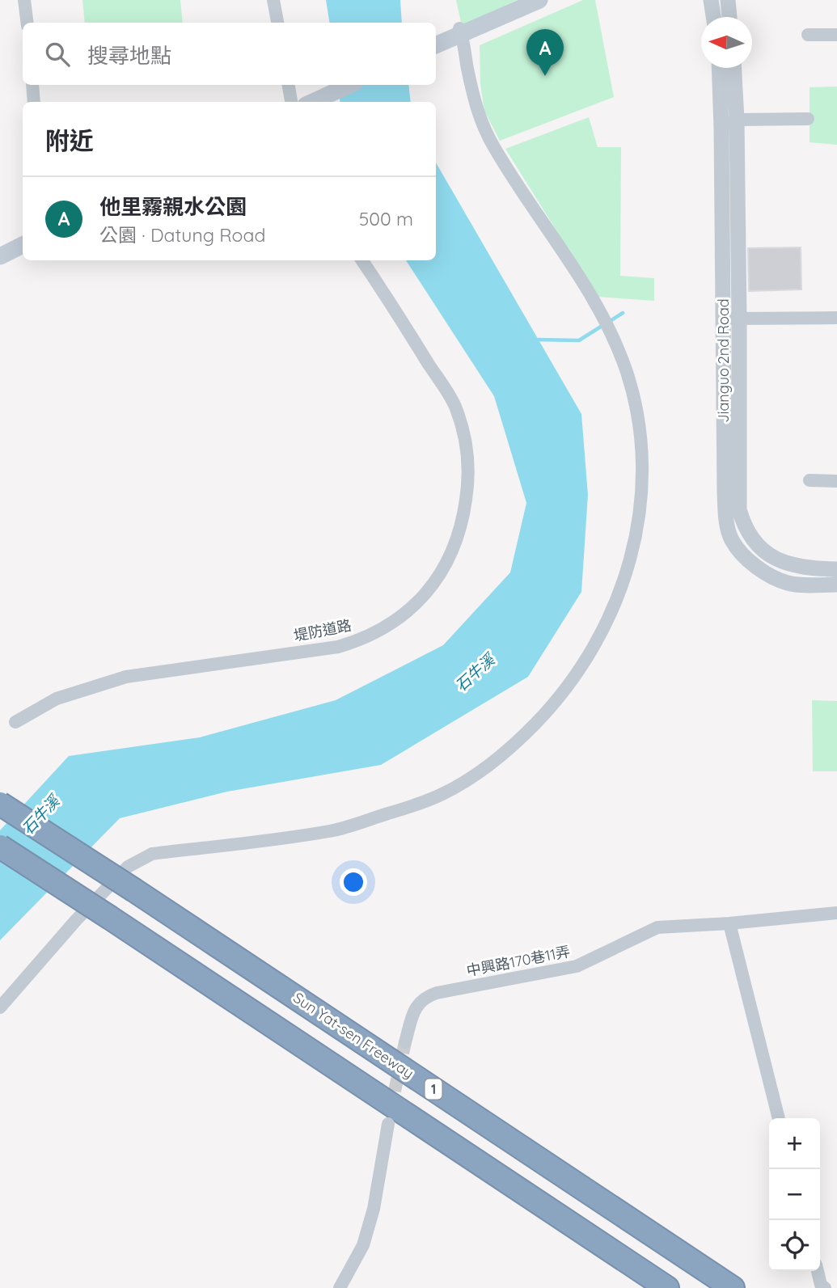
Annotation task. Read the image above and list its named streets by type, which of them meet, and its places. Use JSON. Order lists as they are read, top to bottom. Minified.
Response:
{"streets":{"highway":["Sun Yat-sen Freeway","1"],"street":["Jianguo 2nd Road","堤防道路","中興路170巷11弄"]},"water":["石牛溪"],"north":"left","page":{"search":"搜尋地點","pins":"A","heading":"附近","list":[{"mark":"A","name":"他里霧親水公園","note":"公園 · Datung Road","value":"500 m"}],"map_buttons":["+","−"]}}
